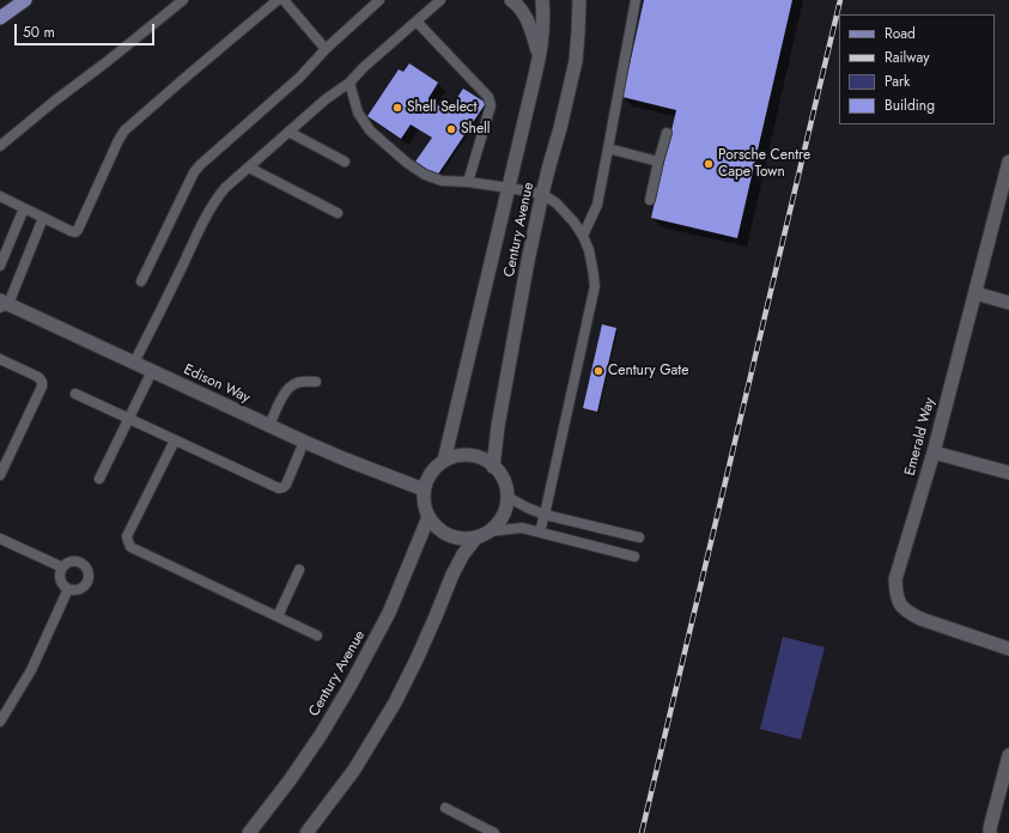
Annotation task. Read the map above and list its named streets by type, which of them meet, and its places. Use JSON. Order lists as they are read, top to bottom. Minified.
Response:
{"streets":{"street":["Century Avenue","Edison Way","Emerald Way"]},"crossings":[["Century Avenue","Edison Way"]],"places":["Shell Select","Shell","Porsche Centre Cape Town","Century Gate"],"legend":["Road","Railway","Park","Building"],"scale_bar":"50 m"}
